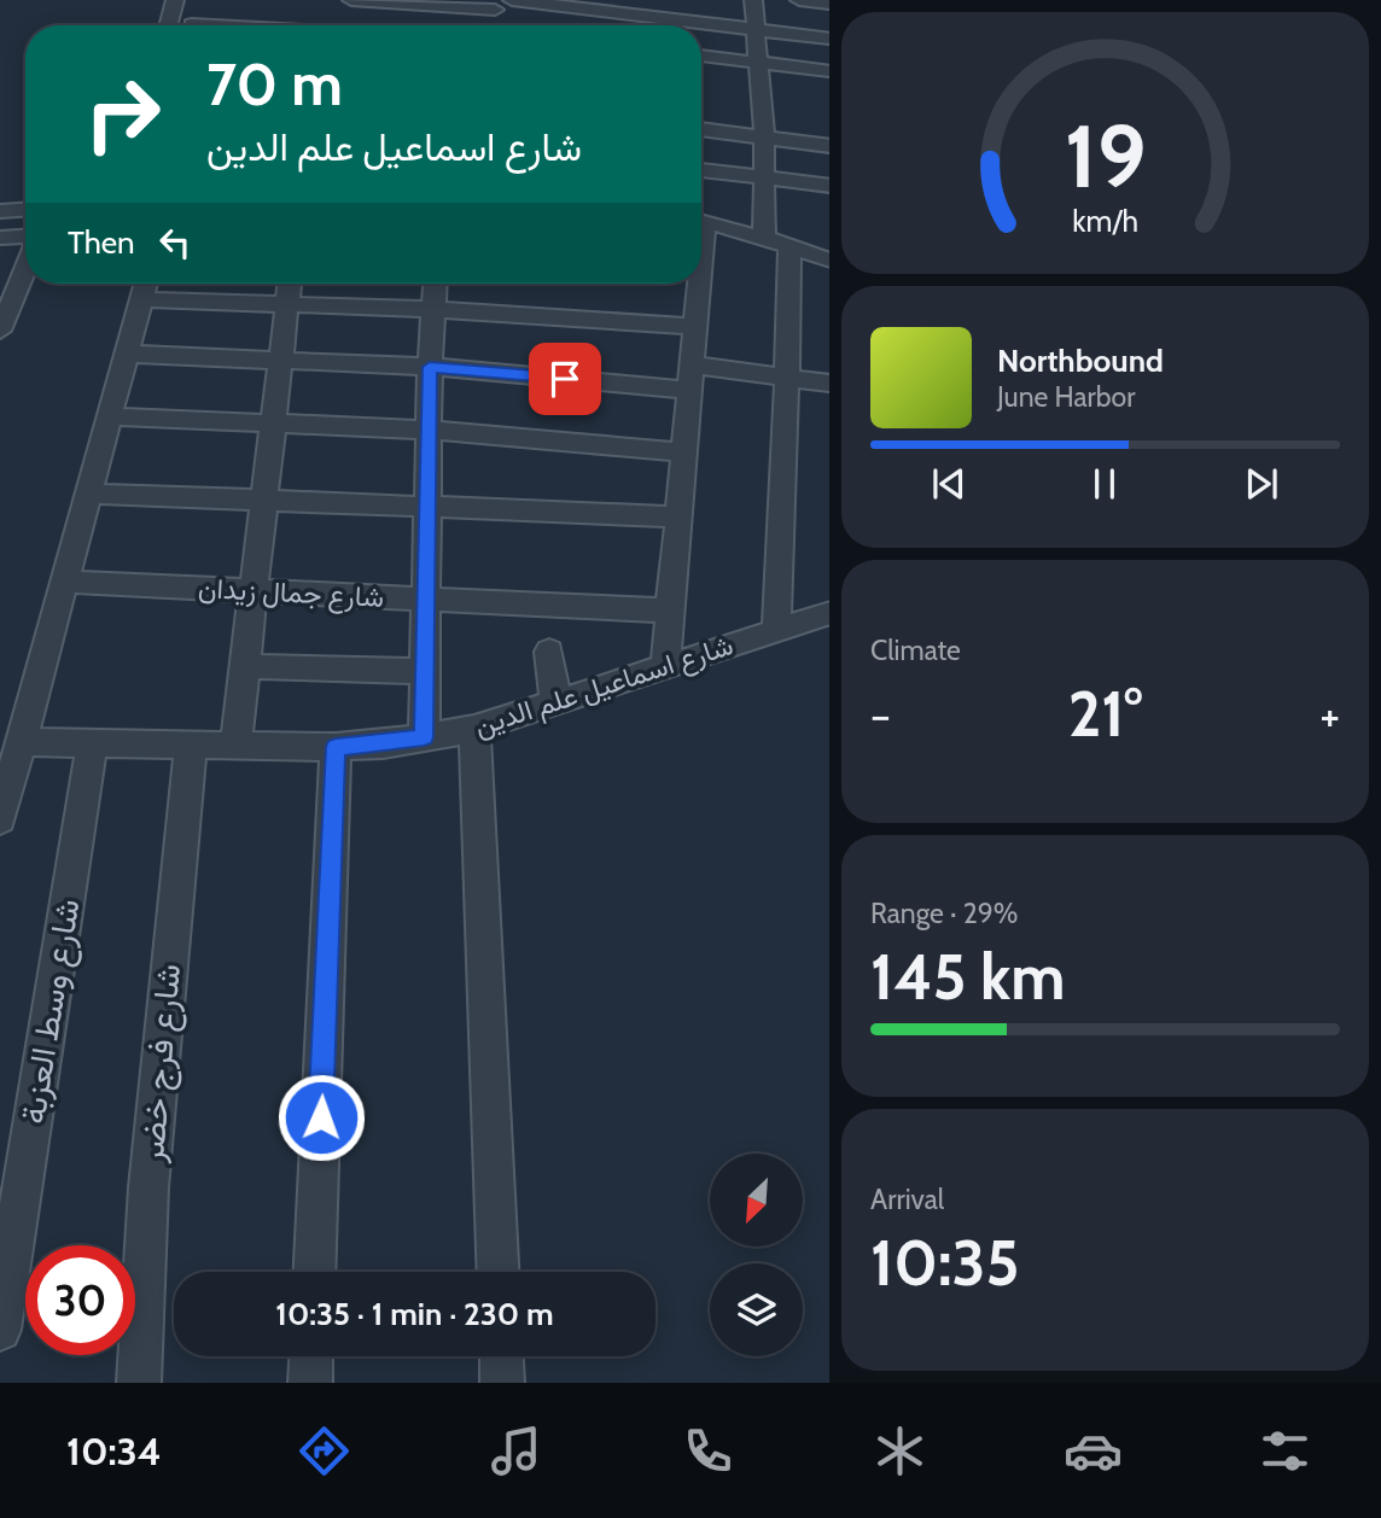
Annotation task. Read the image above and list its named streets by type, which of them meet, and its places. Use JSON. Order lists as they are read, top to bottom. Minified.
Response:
{"streets":{"street":["شارع جمال زيدان","شارع اسماعيل علم الدين","شارع وسط العزبة","شارع فرج خضر"]},"crossings":[["شارع اسماعيل علم الدين","شارع وسط العزبة"],["شارع اسماعيل علم الدين","شارع فرج خضر"]],"north":"bottom left","page":{"turn":["70 m","شارع اسماعيل علم الدين"],"then":"Then","song":["Northbound","June Harbor"],"tile":["Climate",["Range · 29%","145 km"],["Arrival","10:35"]],"heat":["−","21°","+"],"limit":"30","trip":"10:35 · 1 min · 230 m","tabs":"10:34","gauge":["19","km/h"]}}
